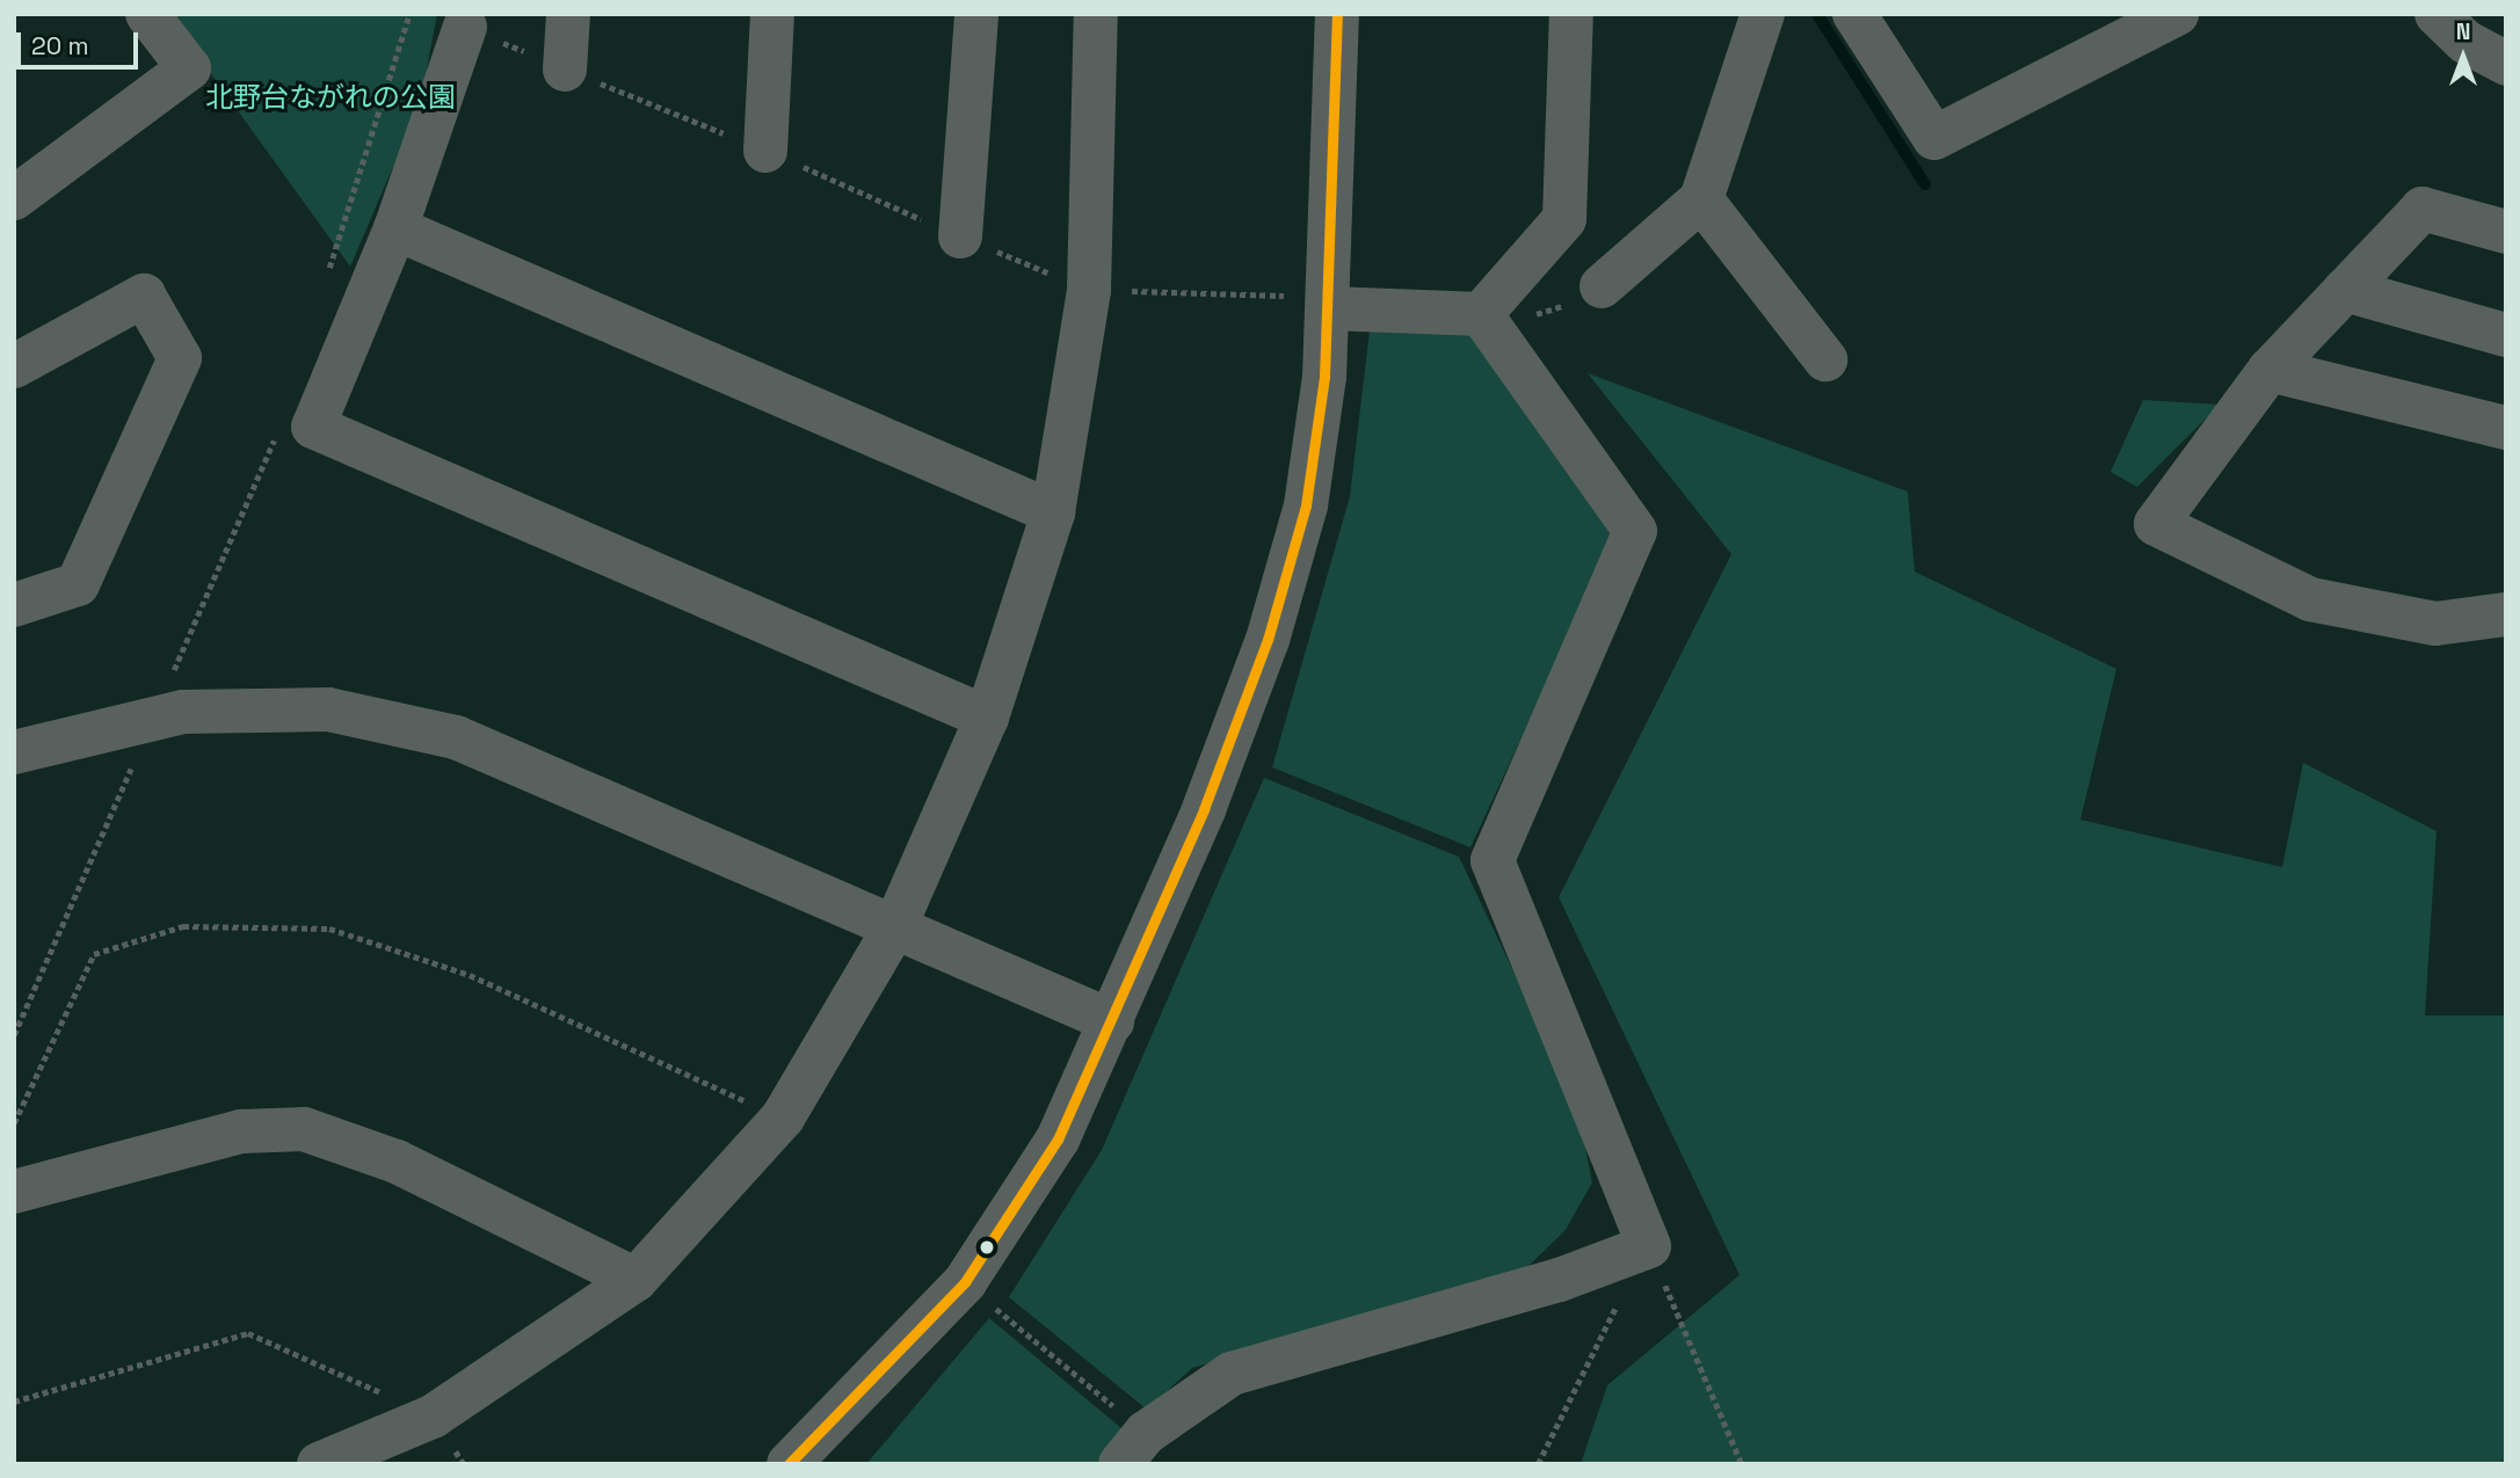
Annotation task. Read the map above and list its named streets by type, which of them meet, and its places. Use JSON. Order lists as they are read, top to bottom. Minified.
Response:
{"parks":["北野台ながれの公園"],"scale_bar":"20 m","north":"top"}
